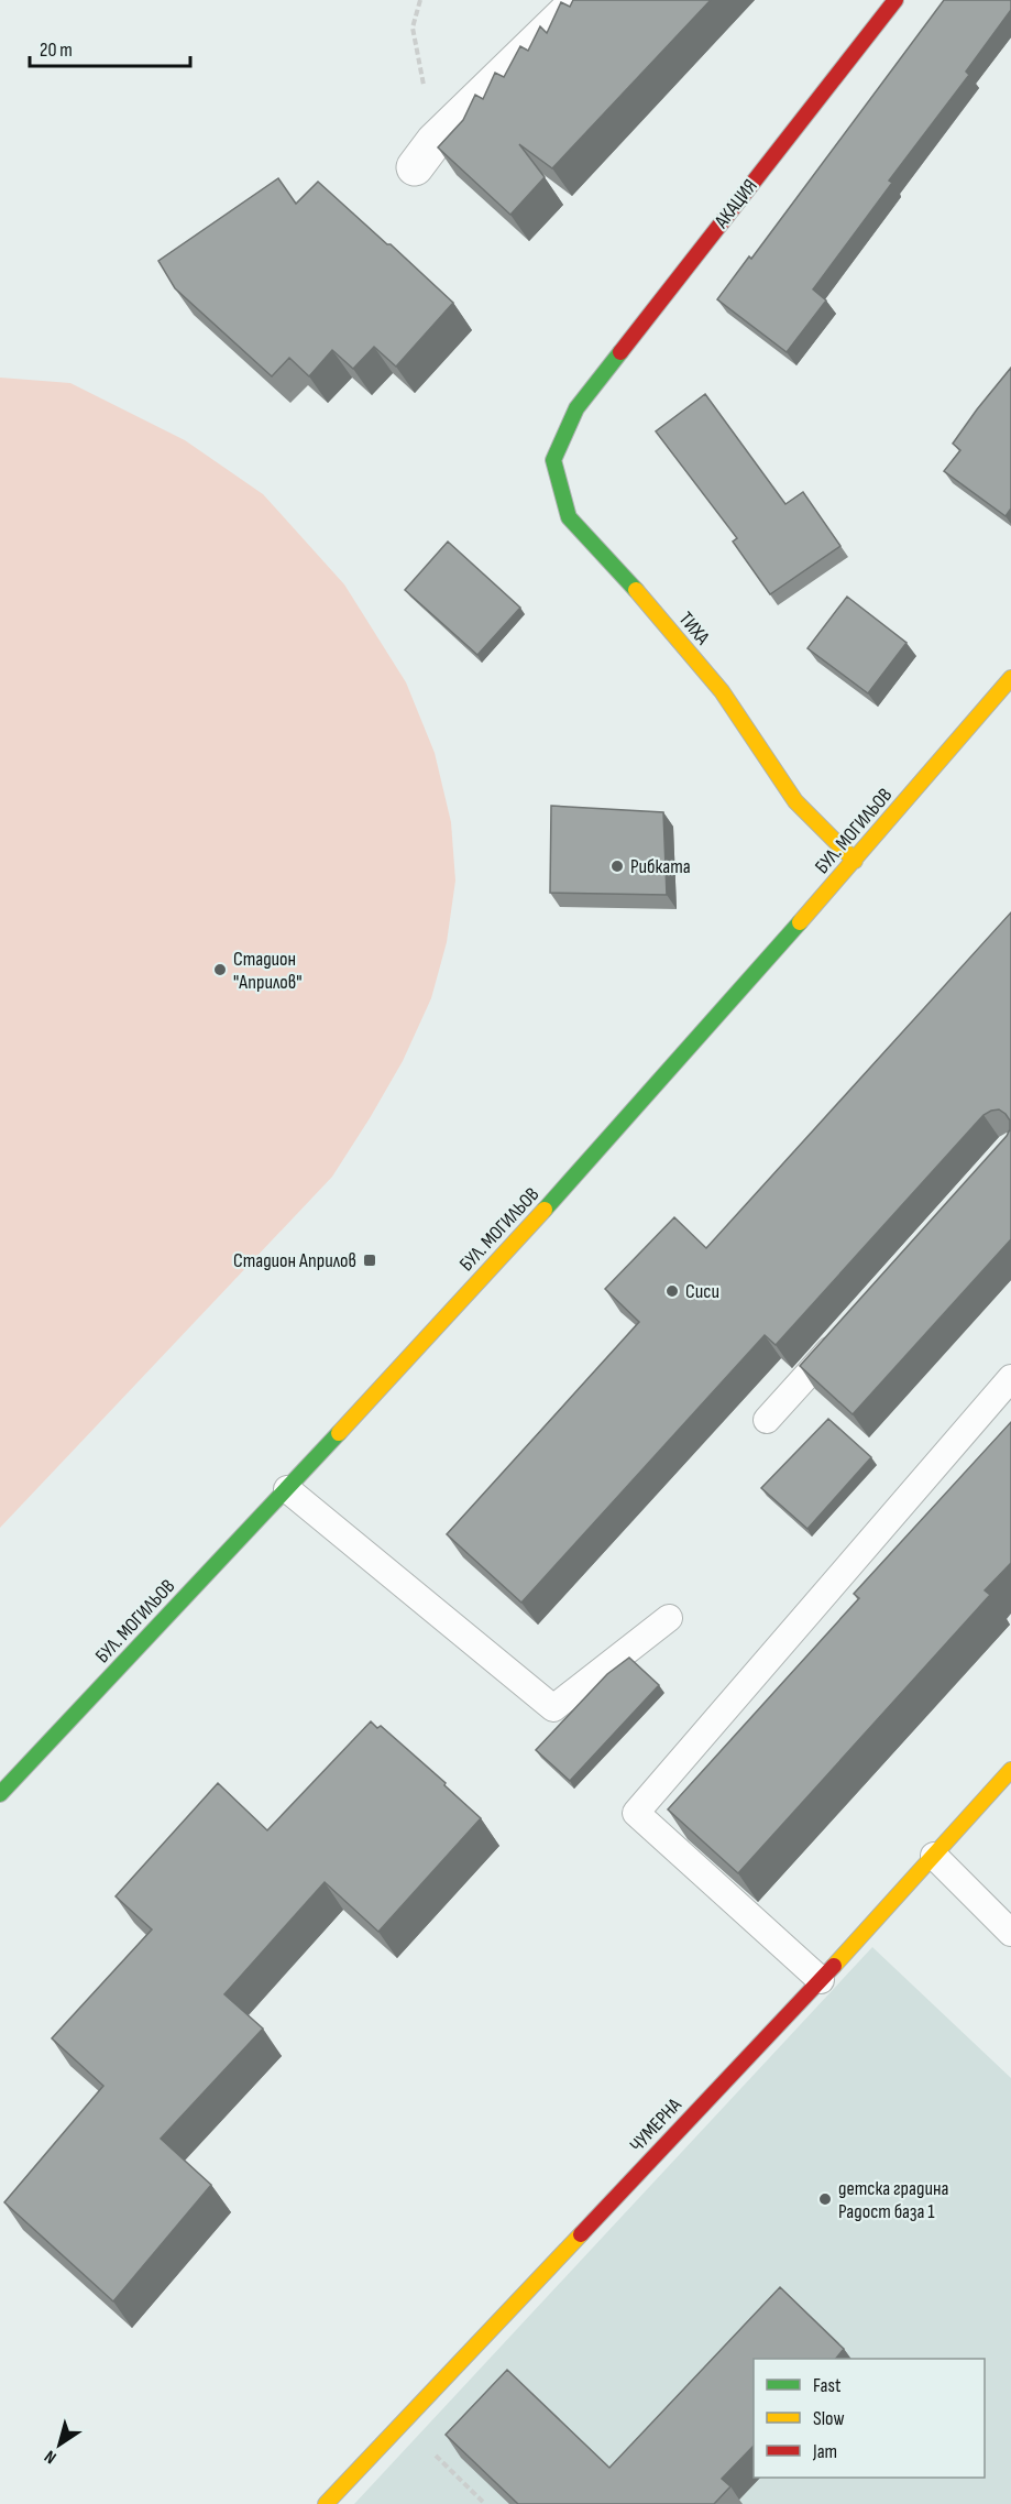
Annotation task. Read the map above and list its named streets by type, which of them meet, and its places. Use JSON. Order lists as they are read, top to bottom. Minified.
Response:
{"streets":{"street":["АКАЦИЯ","ТИХА","БУЛ. МОГИЛЬОВ","ЧУМЕРНА"]},"crossings":[["АКАЦИЯ","ТИХА"],["ТИХА","БУЛ. МОГИЛЬОВ"]],"places":{"other":["Рибката","Стадион \"Априлов\"","Сиси","детска градина Радост база 1"],"transit":["Стадион Априлов"]},"legend":["Fast","Slow","Jam"],"scale_bar":"20 m","north":"bottom left"}
